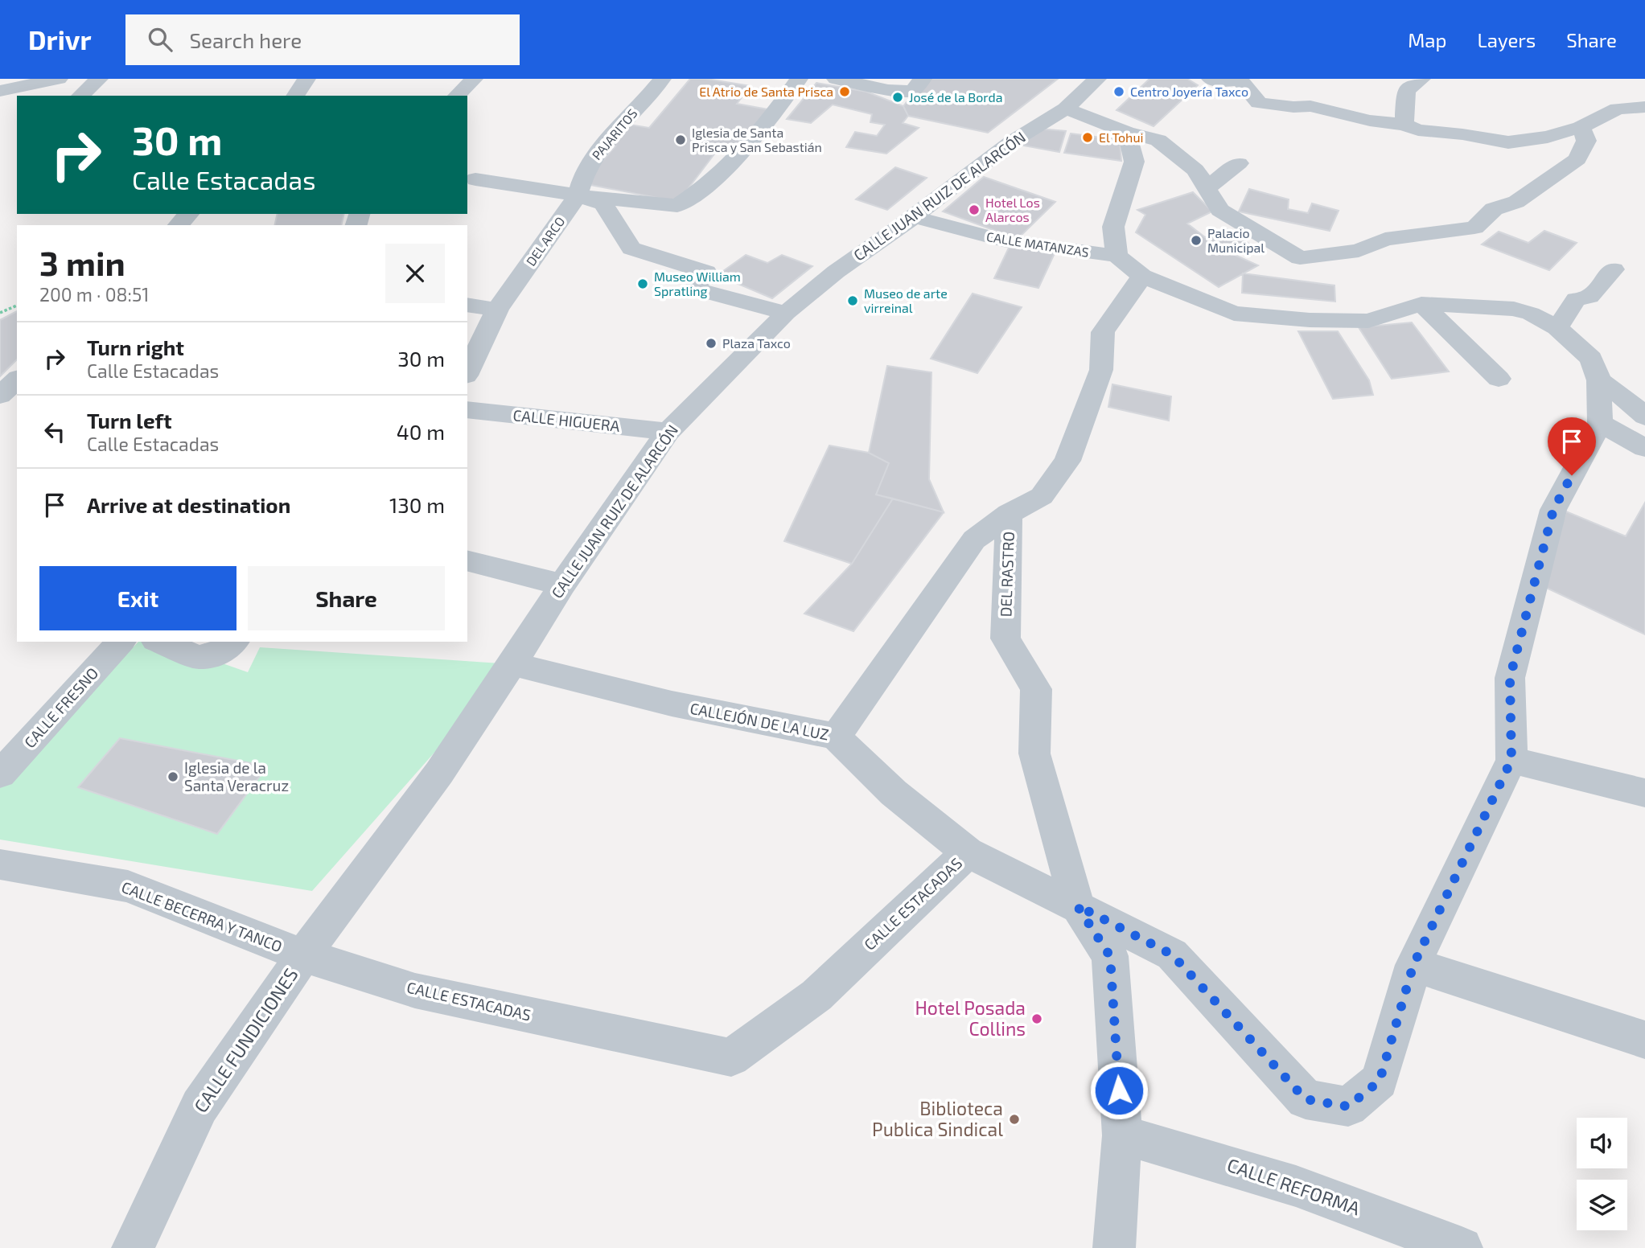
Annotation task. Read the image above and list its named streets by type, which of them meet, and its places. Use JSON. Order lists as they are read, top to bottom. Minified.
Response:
{"streets":{"street":["PAJARITOS","CALLE JUAN RUIZ DE ALARCÓN","DEL ARCO","CALLE MATANZAS","CALLE HIGUERA","DEL RASTRO","CALLE FRESNO","CALLEJÓN DE LA LUZ","CALLE ESTACADAS","CALLE BECERRA Y TANCO","CALLE FUNDICIONES","CALLE REFORMA"]},"crossings":[["PAJARITOS","DEL ARCO"],["CALLE JUAN RUIZ DE ALARCÓN","CALLE HIGUERA"],["CALLE JUAN RUIZ DE ALARCÓN","CALLEJÓN DE LA LUZ"],["CALLE JUAN RUIZ DE ALARCÓN","CALLE ESTACADAS"],["CALLE JUAN RUIZ DE ALARCÓN","CALLE BECERRA Y TANCO"],["CALLE JUAN RUIZ DE ALARCÓN","CALLE FUNDICIONES"],["DEL RASTRO","CALLE ESTACADAS"],["CALLEJÓN DE LA LUZ","CALLE ESTACADAS"],["CALLE ESTACADAS","CALLE BECERRA Y TANCO"],["CALLE ESTACADAS","CALLE FUNDICIONES"],["CALLE BECERRA Y TANCO","CALLE FUNDICIONES"]],"places":["El Atrio de Santa Prisca","Centro Joyería Taxco","José de la Borda","El Tohui","Iglesia de Santa Prisca y San Sebastián","Hotel Los Alarcos","Palacio Municipal","Museo William Spratling","Museo de arte virreinal","Plaza Taxco","Iglesia de la Santa Veracruz","Hotel Posada Collins","Biblioteca Publica Sindical"],"page":{"header":"Drivr","search":"Search here","nav":["Map","Layers","Share"],"turn":["30 m","Calle Estacadas"],"heading":["3 min","200 m · 08:51"],"list":[{"name":"Turn right","note":"Calle Estacadas","value":"30 m"},{"name":"Turn left","note":"Calle Estacadas","value":"40 m"},{"name":"Arrive at destination","value":"130 m"}],"buttons":["Exit","Share"]}}
